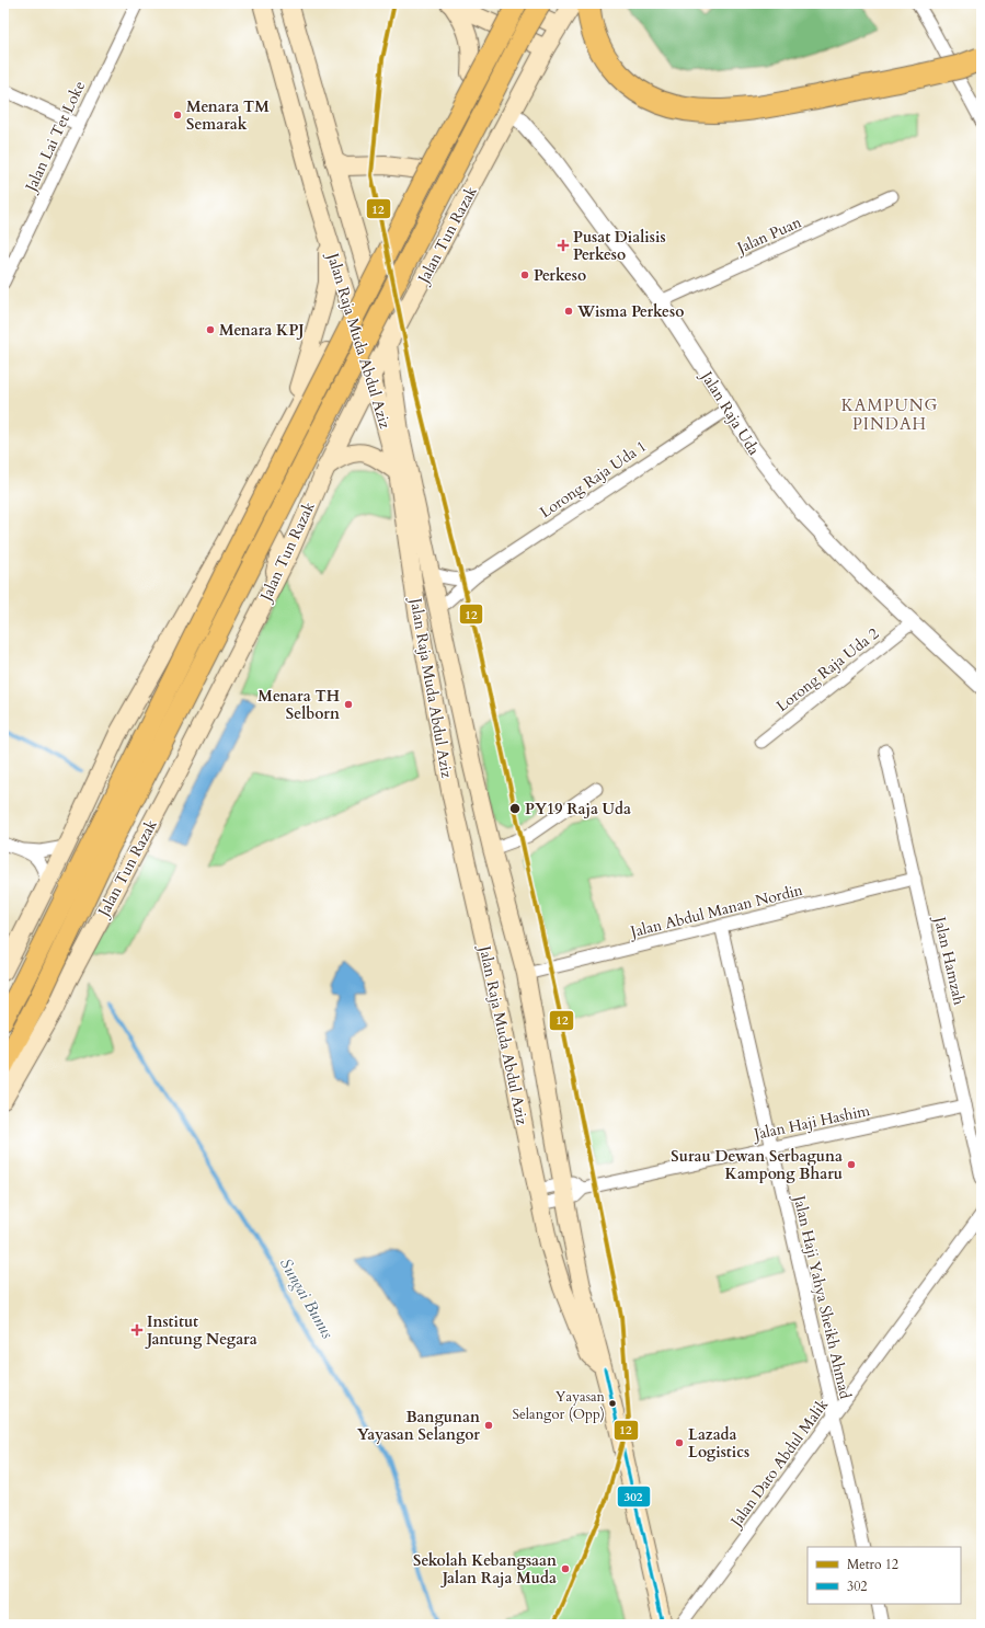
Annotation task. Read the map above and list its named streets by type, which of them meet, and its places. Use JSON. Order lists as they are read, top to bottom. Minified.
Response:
{"streets":{"main road":["Jalan Tun Razak","Jalan Raja Muda Abdul Aziz"],"street":["Jalan Lai Tet Loke","Jalan Puan","Jalan Raja Uda","Lorong Raja Uda 1","Lorong Raja Uda 2","Jalan Abdul Manan Nordin","Jalan Hamzah","Jalan Haji Hashim","Jalan Haji Yahya Sheikh Ahmad","Jalan Dato Abdul Malik"]},"crossings":[["Jalan Tun Razak","Jalan Raja Muda Abdul Aziz"],["Jalan Tun Razak","Jalan Raja Uda"],["Jalan Puan","Jalan Raja Uda"],["Jalan Raja Muda Abdul Aziz","Lorong Raja Uda 1"],["Jalan Raja Muda Abdul Aziz","Jalan Abdul Manan Nordin"],["Jalan Raja Muda Abdul Aziz","Jalan Haji Hashim"],["Jalan Raja Uda","Lorong Raja Uda 1"],["Jalan Raja Uda","Lorong Raja Uda 2"],["Jalan Abdul Manan Nordin","Jalan Hamzah"],["Jalan Abdul Manan Nordin","Jalan Haji Yahya Sheikh Ahmad"],["Jalan Hamzah","Jalan Haji Hashim"],["Jalan Haji Hashim","Jalan Haji Yahya Sheikh Ahmad"],["Jalan Haji Yahya Sheikh Ahmad","Jalan Dato Abdul Malik"]],"districts":["KAMPUNG PINDAH"],"water":["Sungai Bunus"],"places":{"other":["Menara TM Semarak","Perkeso","Wisma Perkeso","Menara KPJ","Menara TH Selborn","PY19 Raja Uda","Surau Dewan Serbaguna Kampong Bharu","Yayasan Selangor (Opp)","Bangunan Yayasan Selangor","Lazada Logistics","Sekolah Kebangsaan Jalan Raja Muda"],"health":["Pusat Dialisis Perkeso","Institut Jantung Negara"]},"lines":["metro line 12","transit line 302"],"legend":["Metro 12","302"]}
